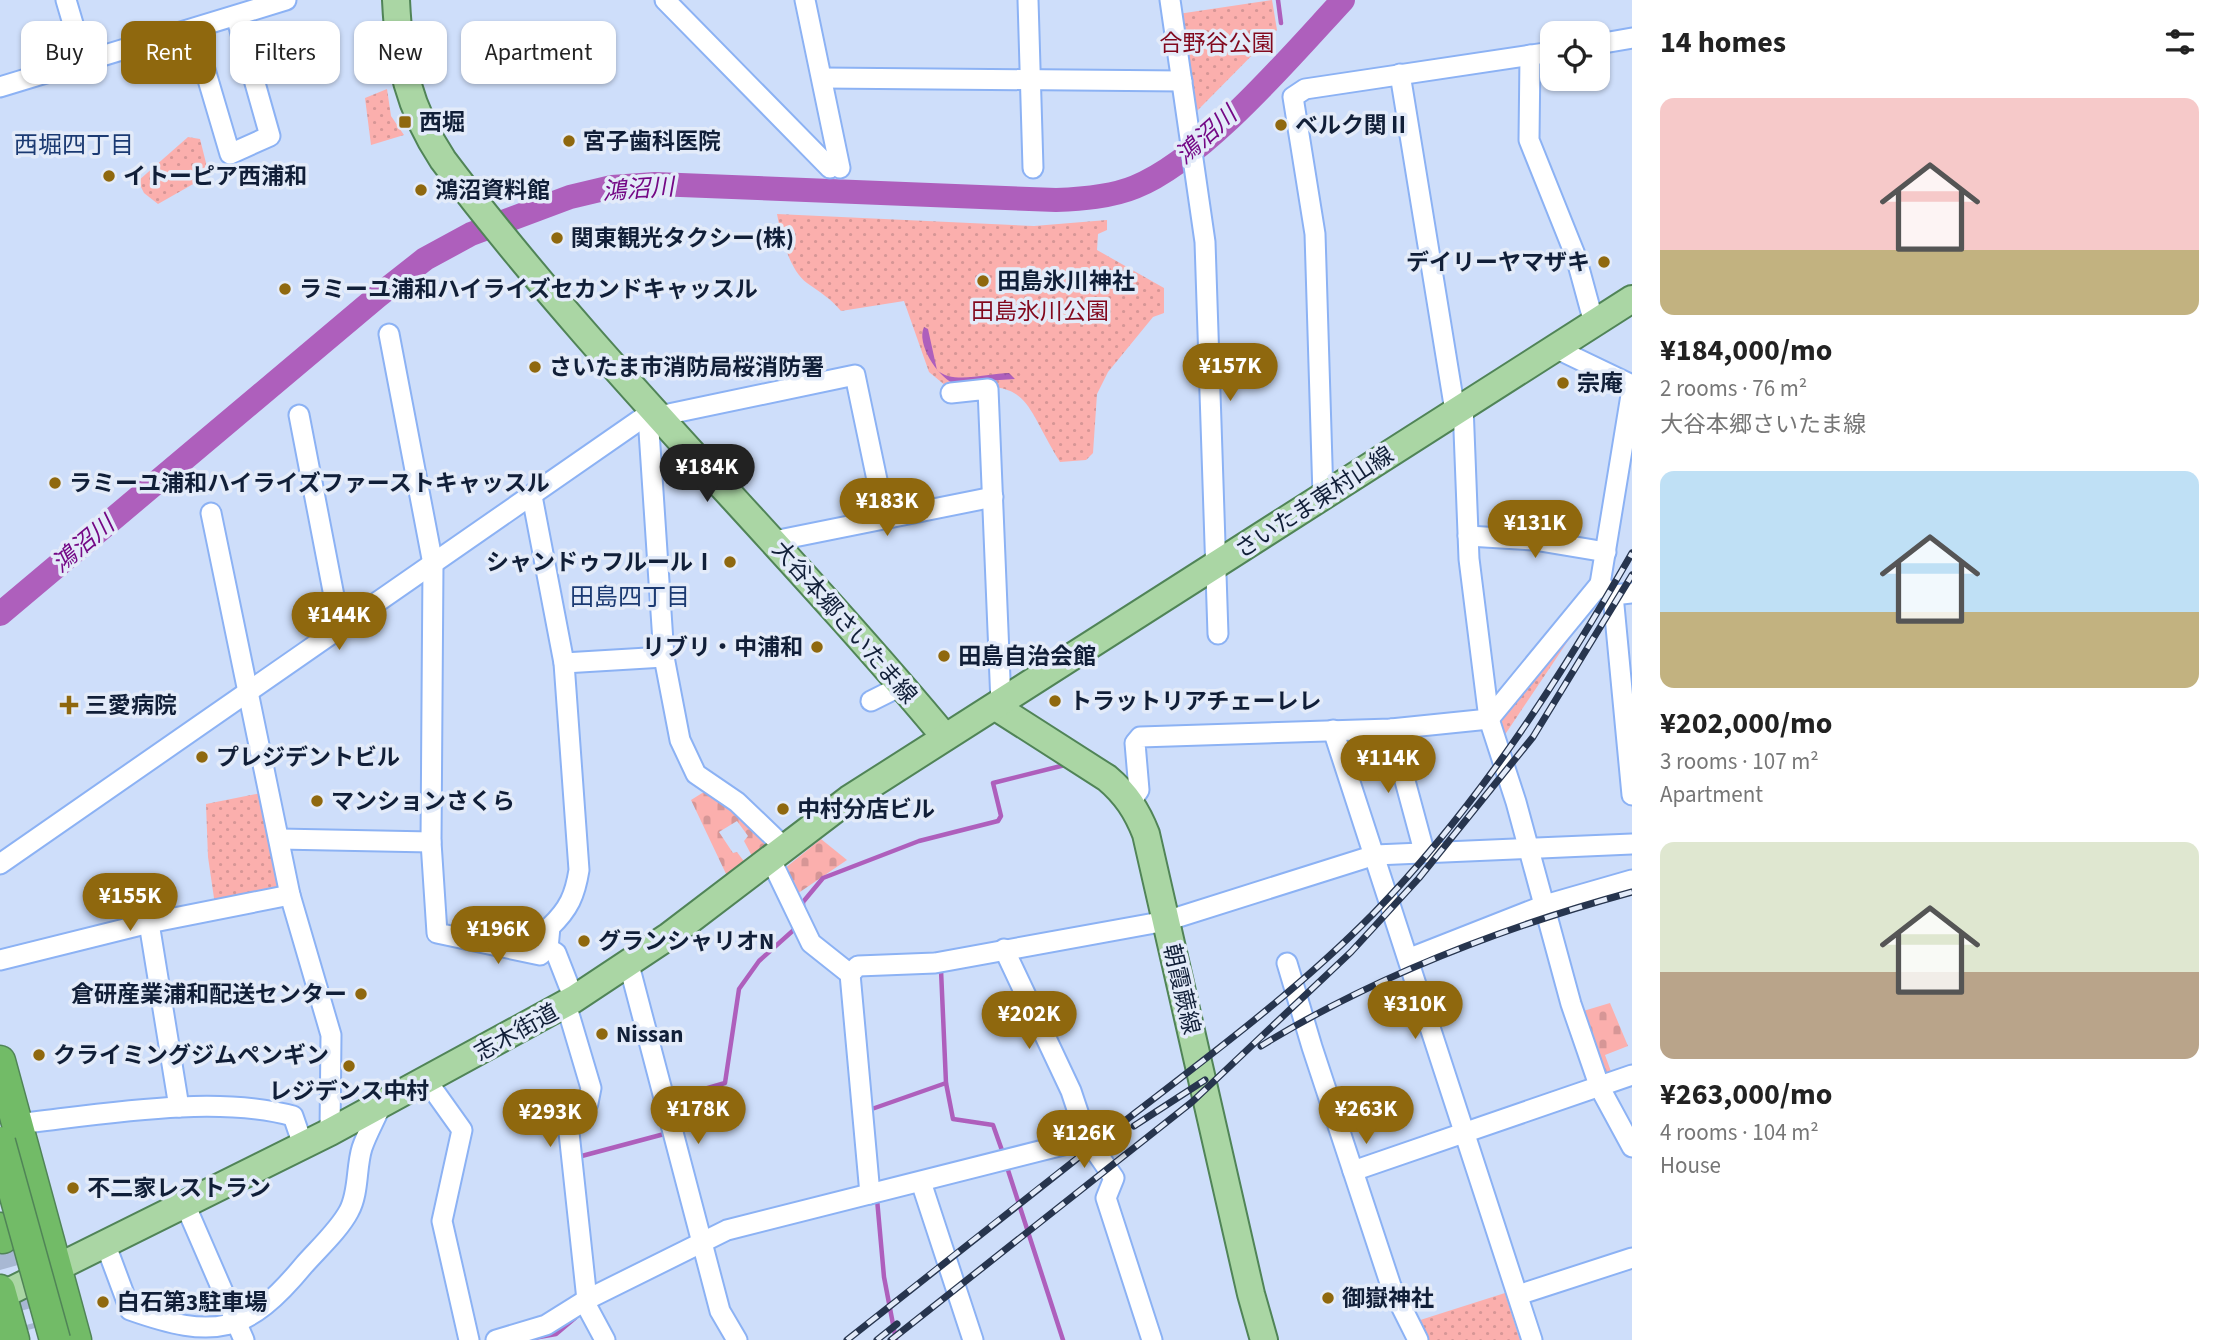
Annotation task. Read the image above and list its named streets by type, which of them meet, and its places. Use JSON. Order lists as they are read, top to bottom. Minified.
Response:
{"streets":{"main road":["さいたま東村山線","大谷本郷さいたま線","朝霞蕨線","志木街道"]},"crossings":[["さいたま東村山線","朝霞蕨線"],["さいたま東村山線","志木街道"],["大谷本郷さいたま線","志木街道"],["朝霞蕨線","志木街道"]],"districts":["西堀四丁目","田島四丁目"],"water":["鴻沼川"],"parks":["合野谷公園","田島氷川公園"],"places":{"transit":["西堀"],"other":["ベルク関Ⅱ","宮子歯科医院","イトーピア西浦和","鴻沼資料館","関東観光タクシー(株)","デイリーヤマザキ","田島氷川神社","ラミーユ浦和ハイライズセカンドキャッスル","さいたま市消防局桜消防署","宗庵","ラミーユ浦和ハイライズファーストキャッスル","シャンドゥフルールⅠ","リブリ・中浦和","田島自治会館","トラットリアチェーレレ","プレジデントビル","マンションさくら","中村分店ビル","グランシャリオN","倉研産業浦和配送センター","Nissan","クライミングジムペンギン","レジデンス中村","不二家レストラン","御嶽神社","白石第3駐車場"],"health":["三愛病院"]},"page":{"heading":"14 homes","chip":["Buy","Rent","Filters","New","Apartment"],"list":[{"name":"¥184,000/mo","note":"2 rooms · 76 m² · 大谷本郷さいたま線"},{"name":"¥202,000/mo","note":"3 rooms · 107 m² · Apartment"},{"name":"¥263,000/mo","note":"4 rooms · 104 m² · House"}],"price":["¥157K","¥184K","¥183K","¥131K","¥144K","¥114K","¥155K","¥196K","¥310K","¥202K","¥178K","¥263K","¥293K","¥126K"]}}
